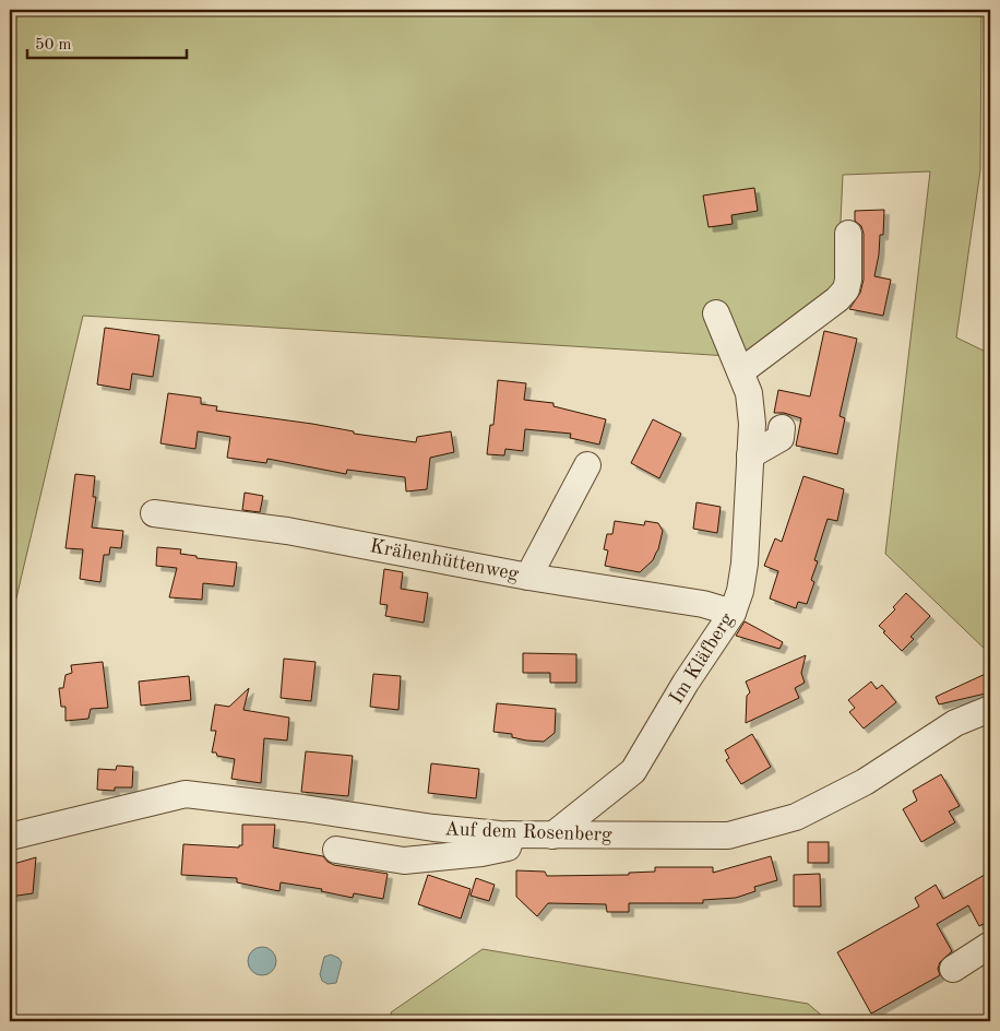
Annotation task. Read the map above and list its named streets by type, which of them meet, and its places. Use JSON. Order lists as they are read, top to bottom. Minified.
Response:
{"streets":{"street":["Krähenhüttenweg","Im Kläfberg","Auf dem Rosenberg"]},"crossings":[["Krähenhüttenweg","Im Kläfberg"],["Im Kläfberg","Auf dem Rosenberg"]],"scale_bar":"50 m"}
